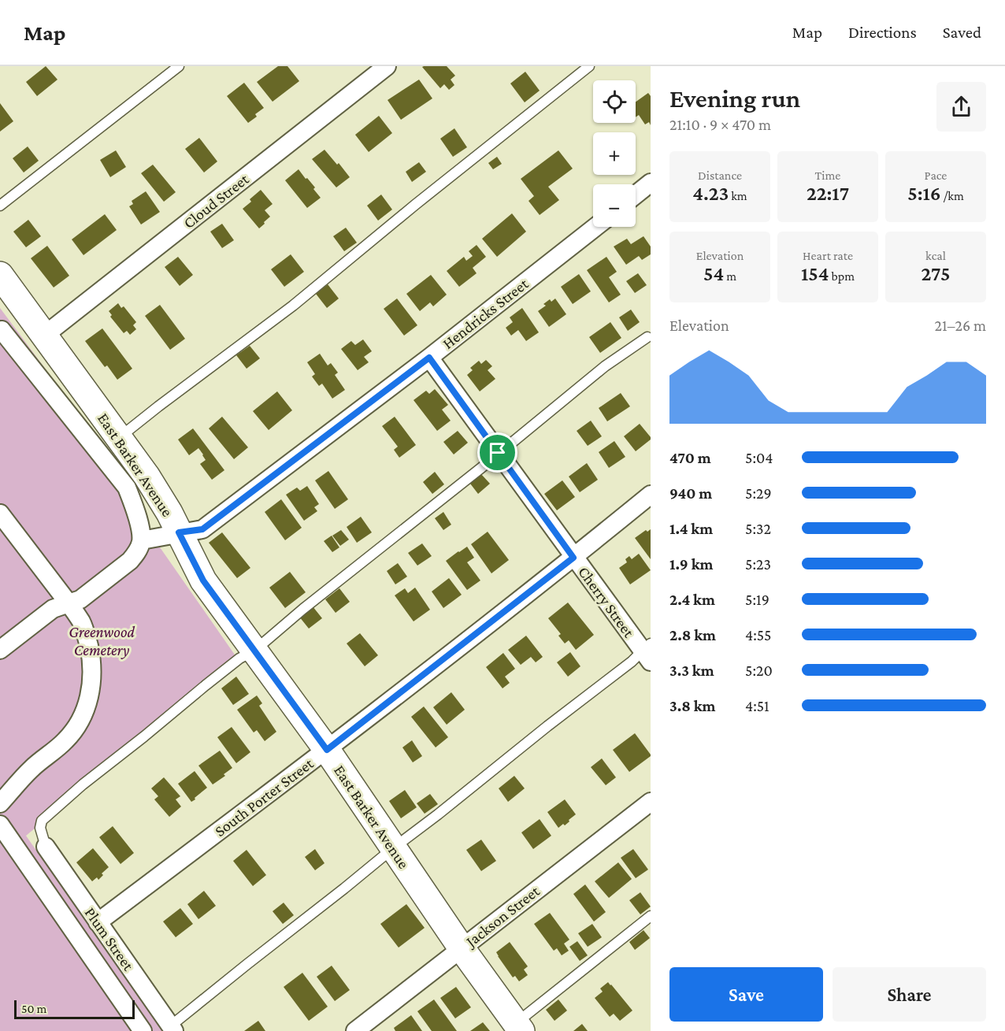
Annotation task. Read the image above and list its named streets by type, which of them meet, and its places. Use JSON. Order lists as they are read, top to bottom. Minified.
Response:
{"streets":{"street":["Cloud Street","Hendricks Street","East Barker Avenue","Cherry Street","South Porter Street","Jackson Street","Plum Street"]},"crossings":[["Cloud Street","East Barker Avenue"],["Hendricks Street","East Barker Avenue"],["Hendricks Street","Cherry Street"],["East Barker Avenue","South Porter Street"],["East Barker Avenue","Jackson Street"],["Cherry Street","South Porter Street"],["South Porter Street","Plum Street"]],"parks":["Greenwood Cemetery"],"scale_bar":"50 m","page":{"header":"Map","nav":["Map","Directions","Saved"],"heading":["Evening run","21:10 · 9 × 470 m"],"map_buttons":["+","−"],"stats":[["Distance","4.23 km"],["Time","22:17"],["Pace","5:16 /km"],["Elevation","54 m"],["Heart rate","154 bpm"],["kcal","275"]],"chart":["Elevation","21–26 m"],"list":[{"name":"470 m","note":"5:04"},{"name":"940 m","note":"5:29"},{"name":"1.4 km","note":"5:32"},{"name":"1.9 km","note":"5:23"},{"name":"2.4 km","note":"5:19"},{"name":"2.8 km","note":"4:55"},{"name":"3.3 km","note":"5:20"},{"name":"3.8 km","note":"4:51"}],"buttons":["Save","Share"],"scale":"50 m"}}
